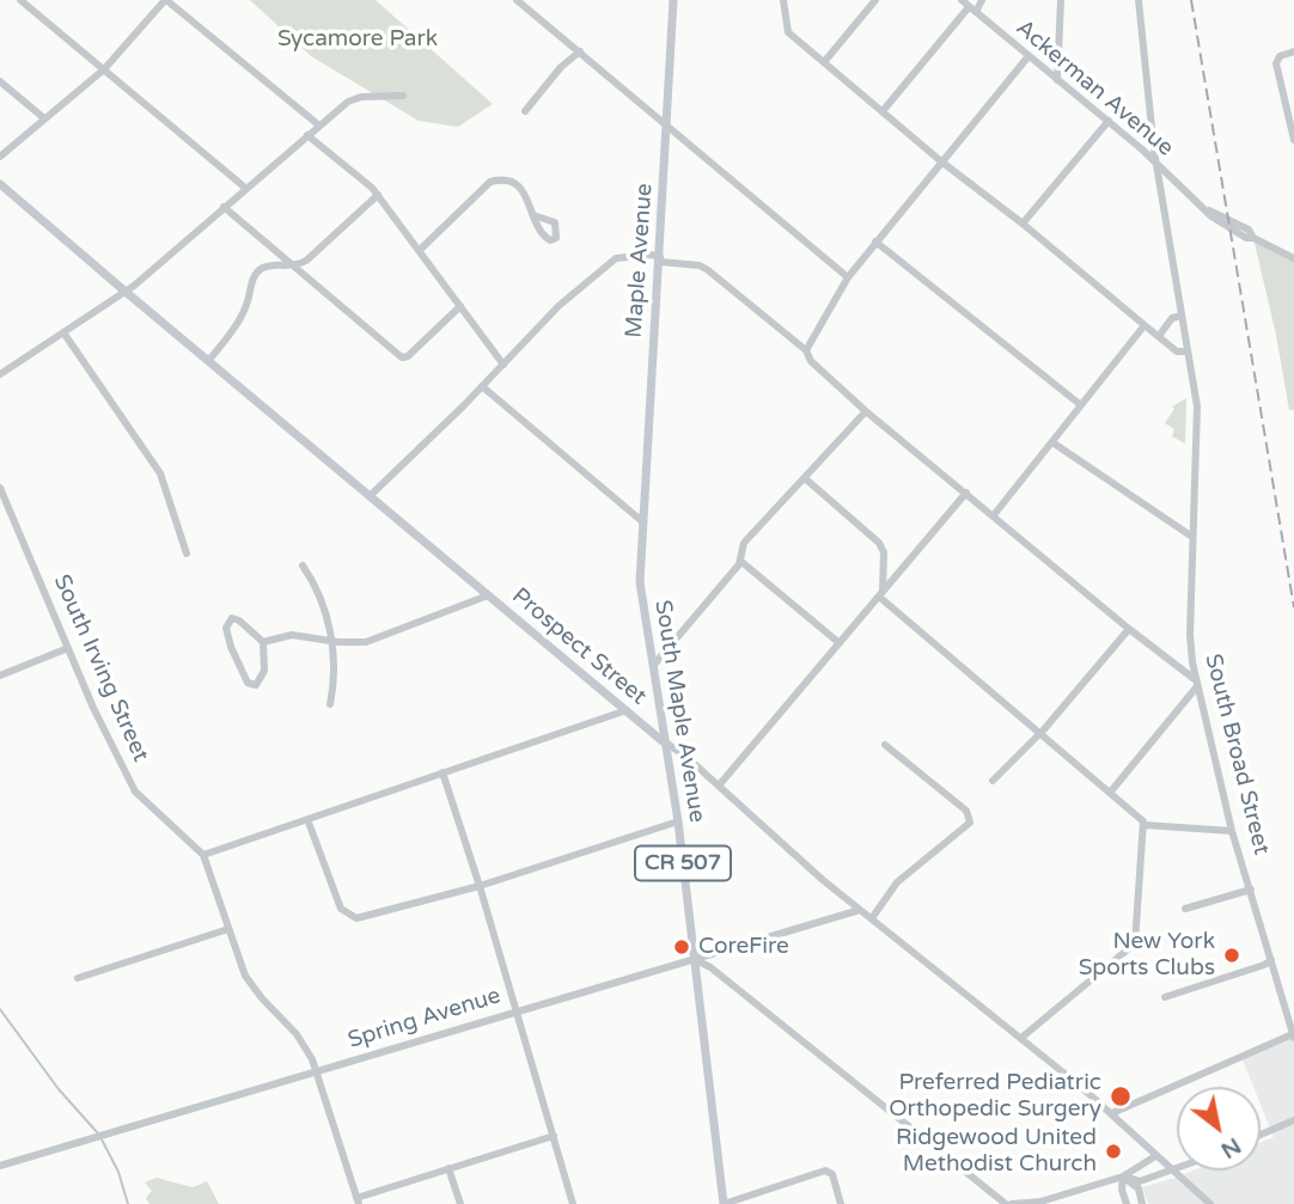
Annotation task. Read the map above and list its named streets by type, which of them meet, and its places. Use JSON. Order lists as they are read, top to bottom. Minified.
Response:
{"streets":{"main road":["Maple Avenue","Prospect Street","South Maple Avenue","CR 507"],"street":["Ackerman Avenue","South Irving Street","South Broad Street","Spring Avenue"]},"crossings":[["Ackerman Avenue","South Broad Street"],["Maple Avenue","South Maple Avenue"],["Prospect Street","South Maple Avenue"],["Prospect Street","Spring Avenue"],["South Irving Street","Spring Avenue"],["South Maple Avenue","Spring Avenue"]],"parks":["Sycamore Park"],"places":["CoreFire","New York Sports Clubs","Preferred Pediatric Orthopedic Surgery","Ridgewood United Methodist Church"],"north":"bottom right"}
